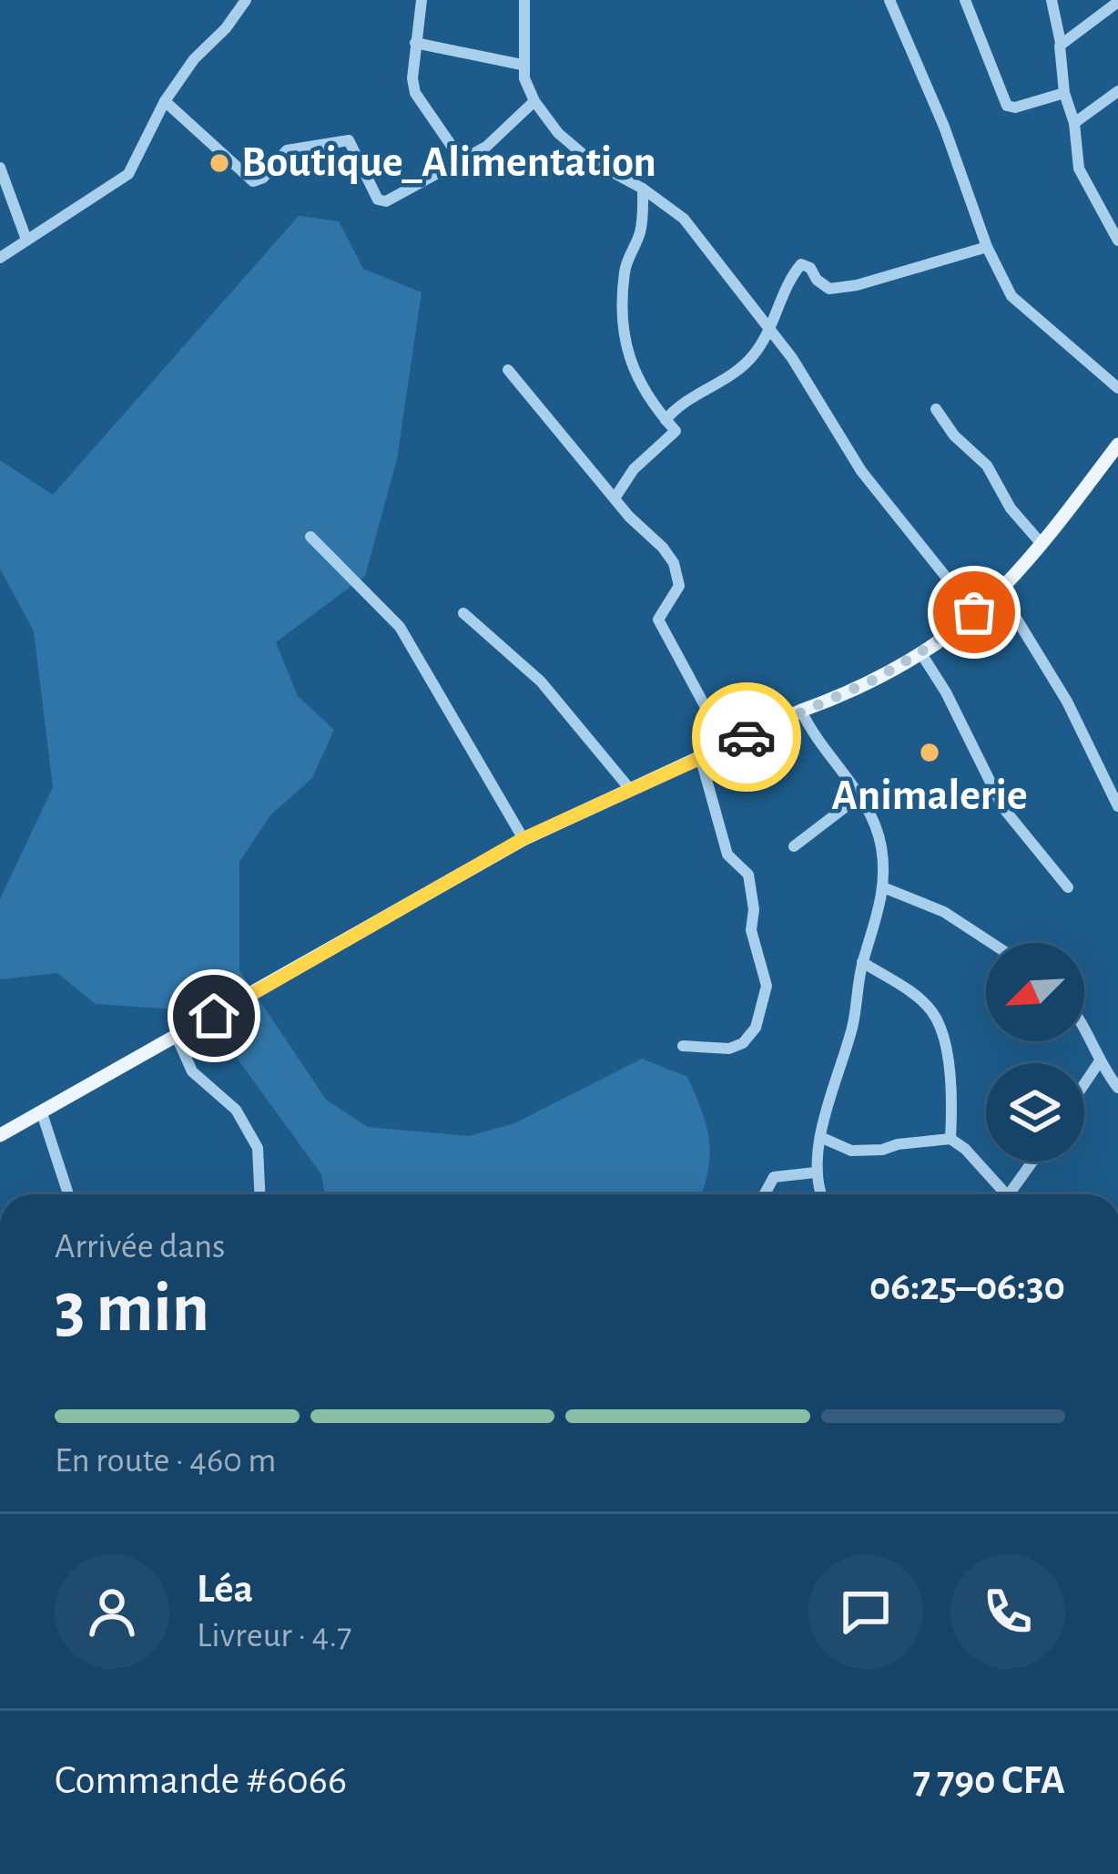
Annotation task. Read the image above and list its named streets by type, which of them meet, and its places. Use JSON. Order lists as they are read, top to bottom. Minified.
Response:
{"places":["Boutique_Alimentation","Animalerie"],"north":"bottom left","page":{"heading":["3 min","Arrivée dans","06:25–06:30"],"panel":["Léa","Livreur · 4.7","Commande #6066","7 790 CFA"],"bar":"En route · 460 m"}}
